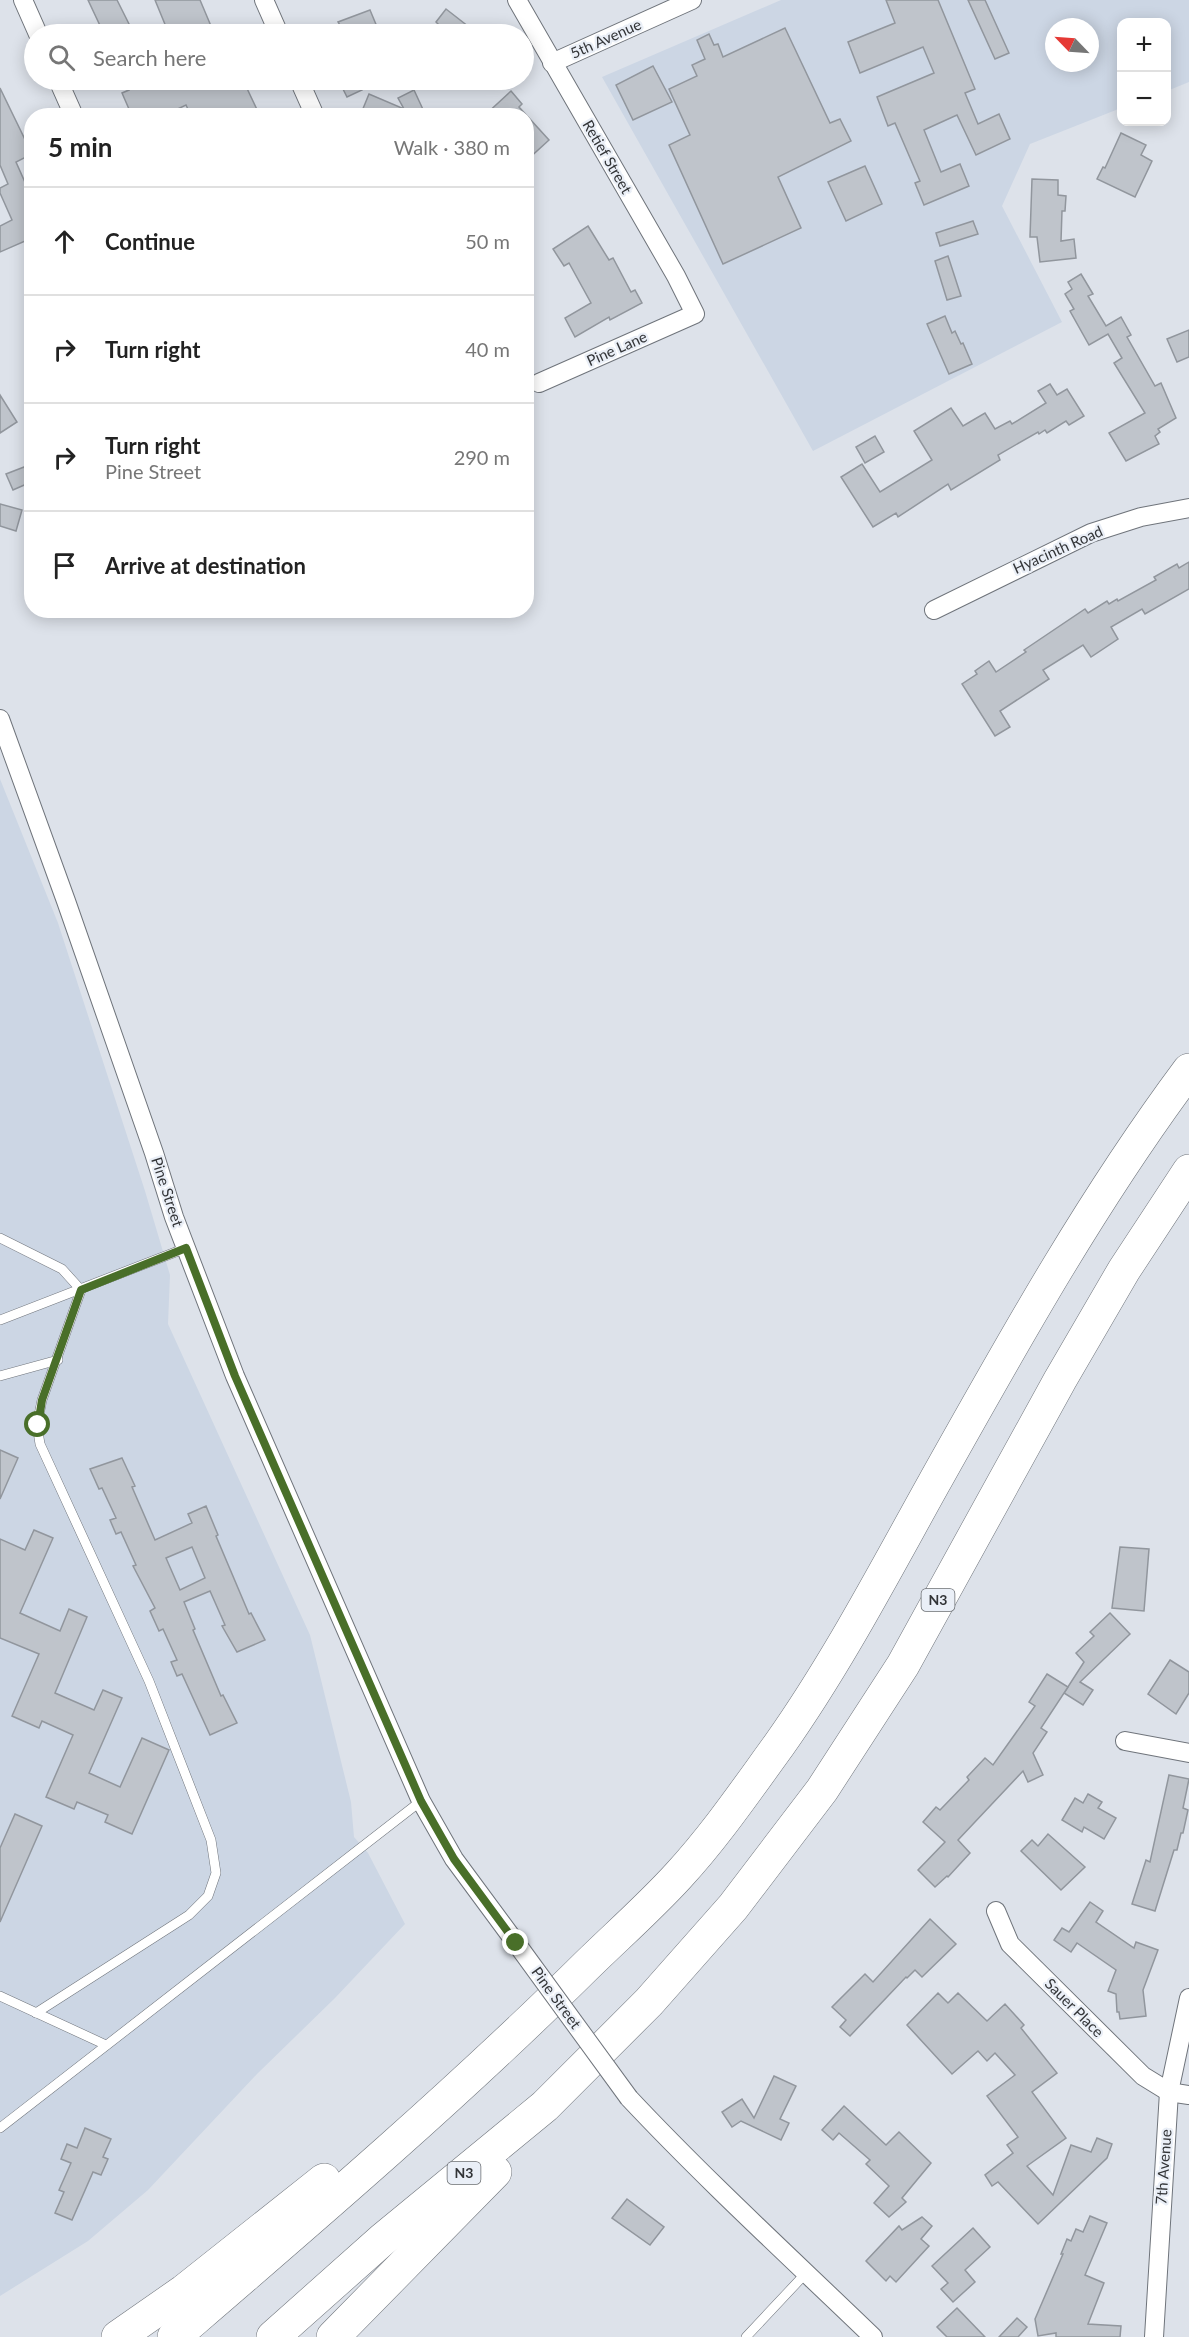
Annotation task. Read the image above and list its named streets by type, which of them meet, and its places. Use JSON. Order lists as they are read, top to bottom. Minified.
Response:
{"streets":{"highway":["N3"],"street":["5th Avenue","Retief Street","Pine Lane","Hyacinth Road","Pine Street","Sauer Place","7th Avenue"]},"crossings":[["5th Avenue","Retief Street"],["Retief Street","Pine Lane"],["Sauer Place","7th Avenue"]],"north":"top left","page":{"map_buttons":["+","−"],"search":"Search here","heading":["5 min","Walk · 380 m"],"list":[["Continue","50 m"],["Turn right","40 m"],["Turn right","Pine Street","290 m"],"Arrive at destination"]}}
